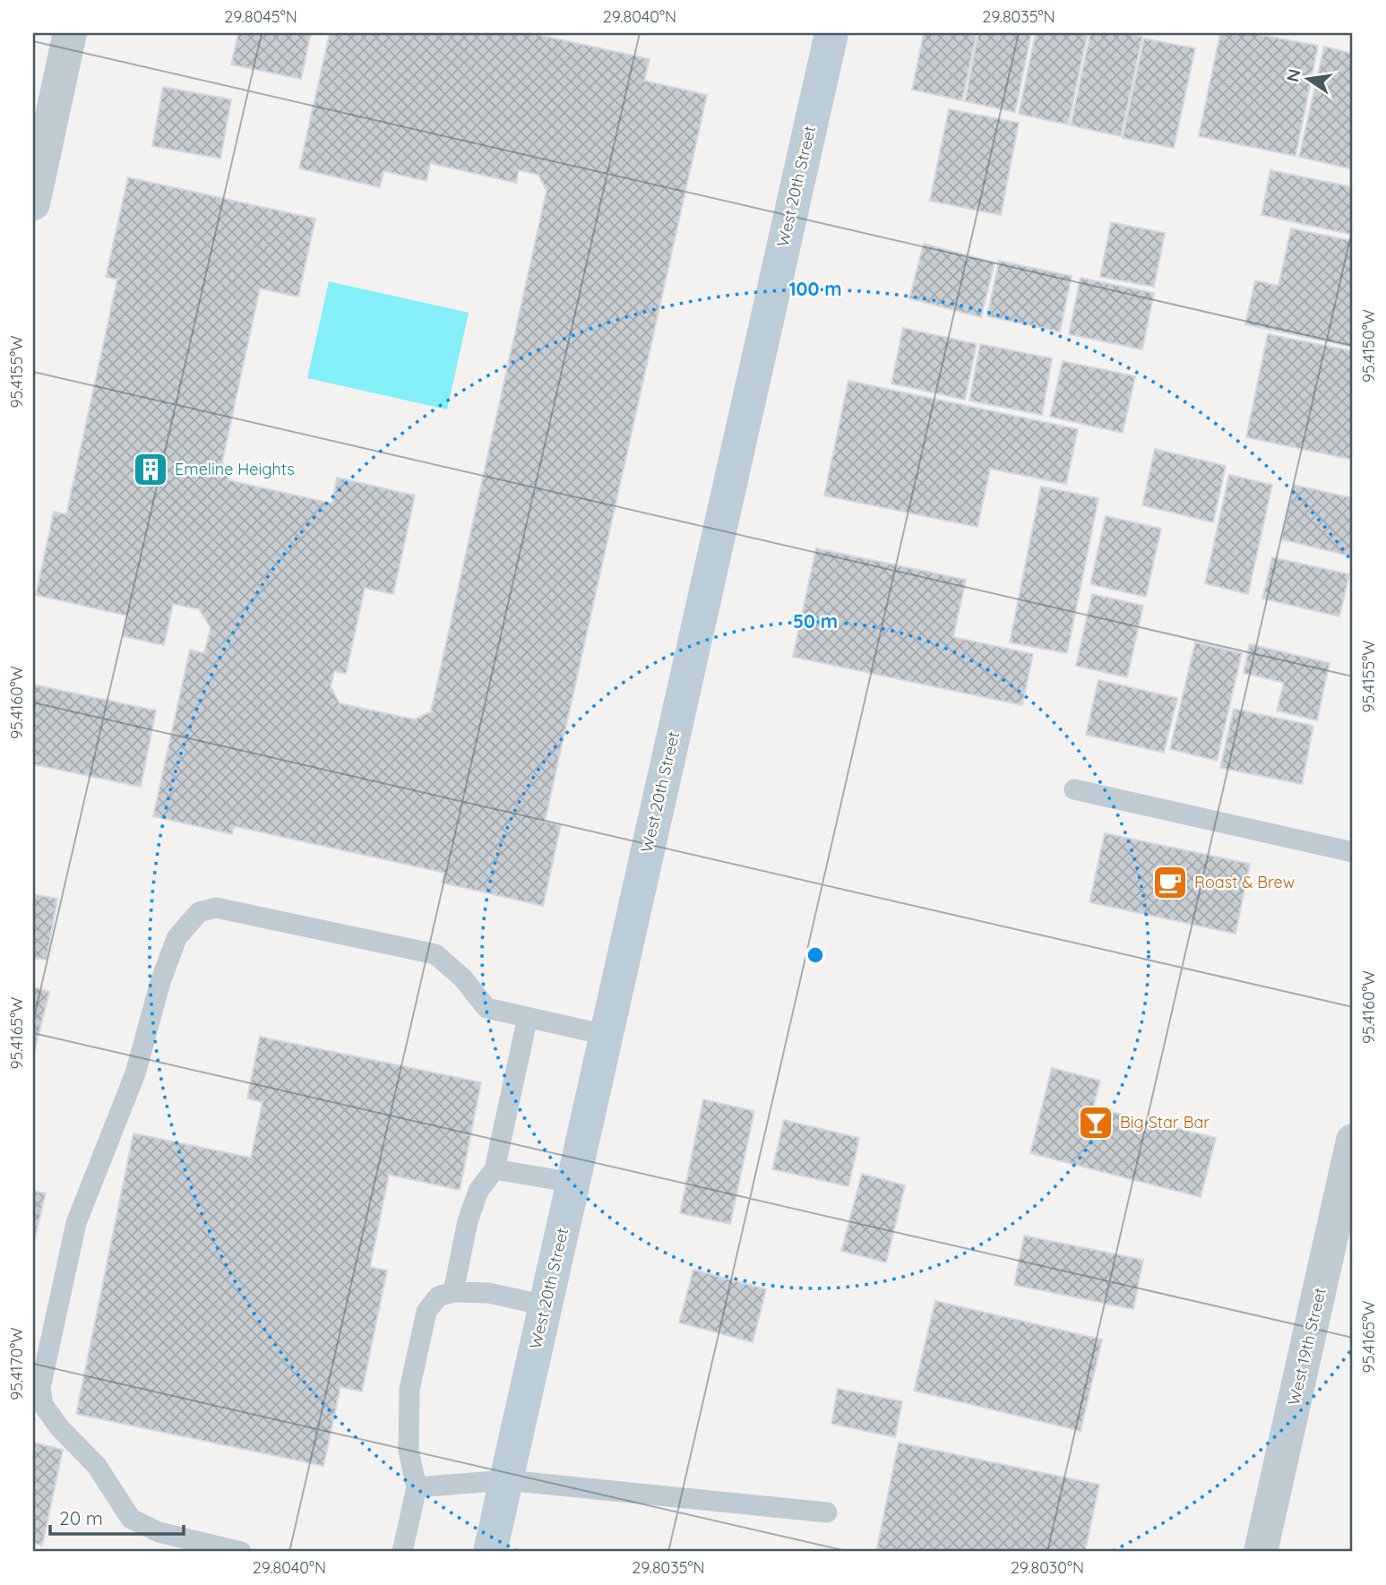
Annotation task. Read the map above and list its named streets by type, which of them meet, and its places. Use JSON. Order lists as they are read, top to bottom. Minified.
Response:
{"streets":{"main road":["West 20th Street"],"street":["West 19th Street"]},"places":{"building":["Emeline Heights"],"cafe":["Roast & Brew"],"bar":["Big Star Bar"]},"scale_bar":"20 m","north":"left","coordinates":["29.8045°N","29.8040°N","29.8035°N","95.4150°W","95.4155°W","95.4160°W","95.4165°W","95.4170°W","29.8030°N"],"rings":["100 m","50 m"]}
